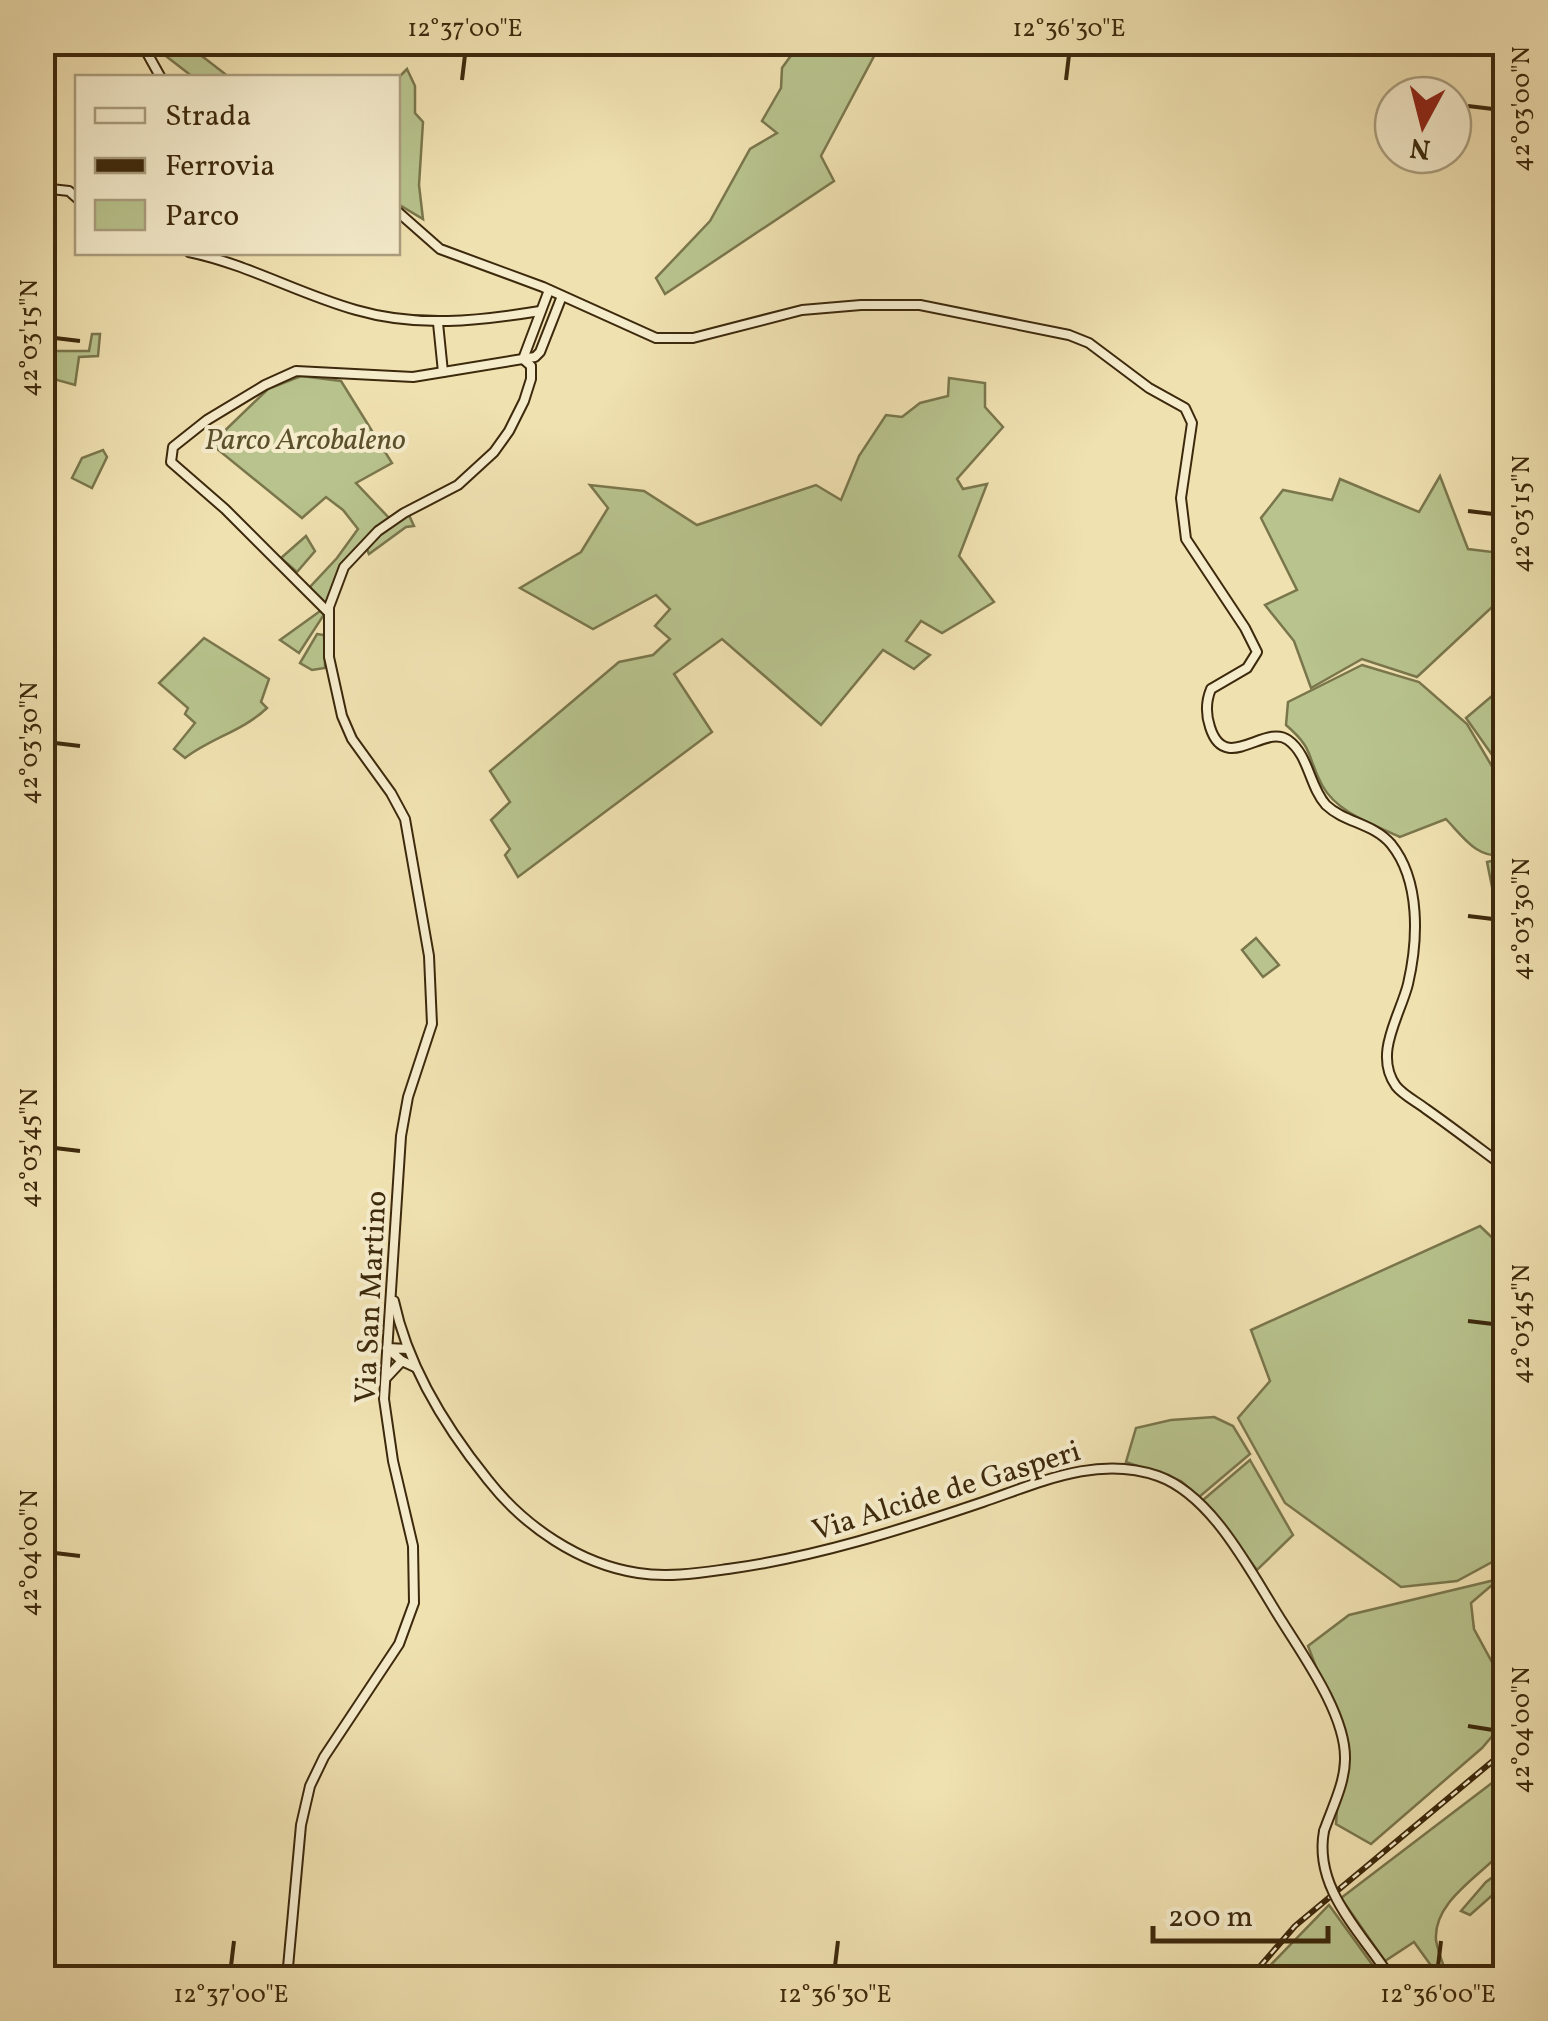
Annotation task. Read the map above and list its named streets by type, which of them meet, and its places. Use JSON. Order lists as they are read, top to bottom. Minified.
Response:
{"streets":{"street":["Via San Martino","Via Alcide de Gasperi"]},"crossings":[["Via San Martino","Via Alcide de Gasperi"]],"parks":["Parco Arcobaleno"],"legend":["Strada","Ferrovia","Parco"],"scale_bar":"200 m","north":"bottom","coordinates":["12°37'00\"E","12°36'30\"E","42°03'00\"N","42°03'15\"N","42°03'30\"N","42°03'45\"N","42°04'00\"N","12°36'00\"E"]}
